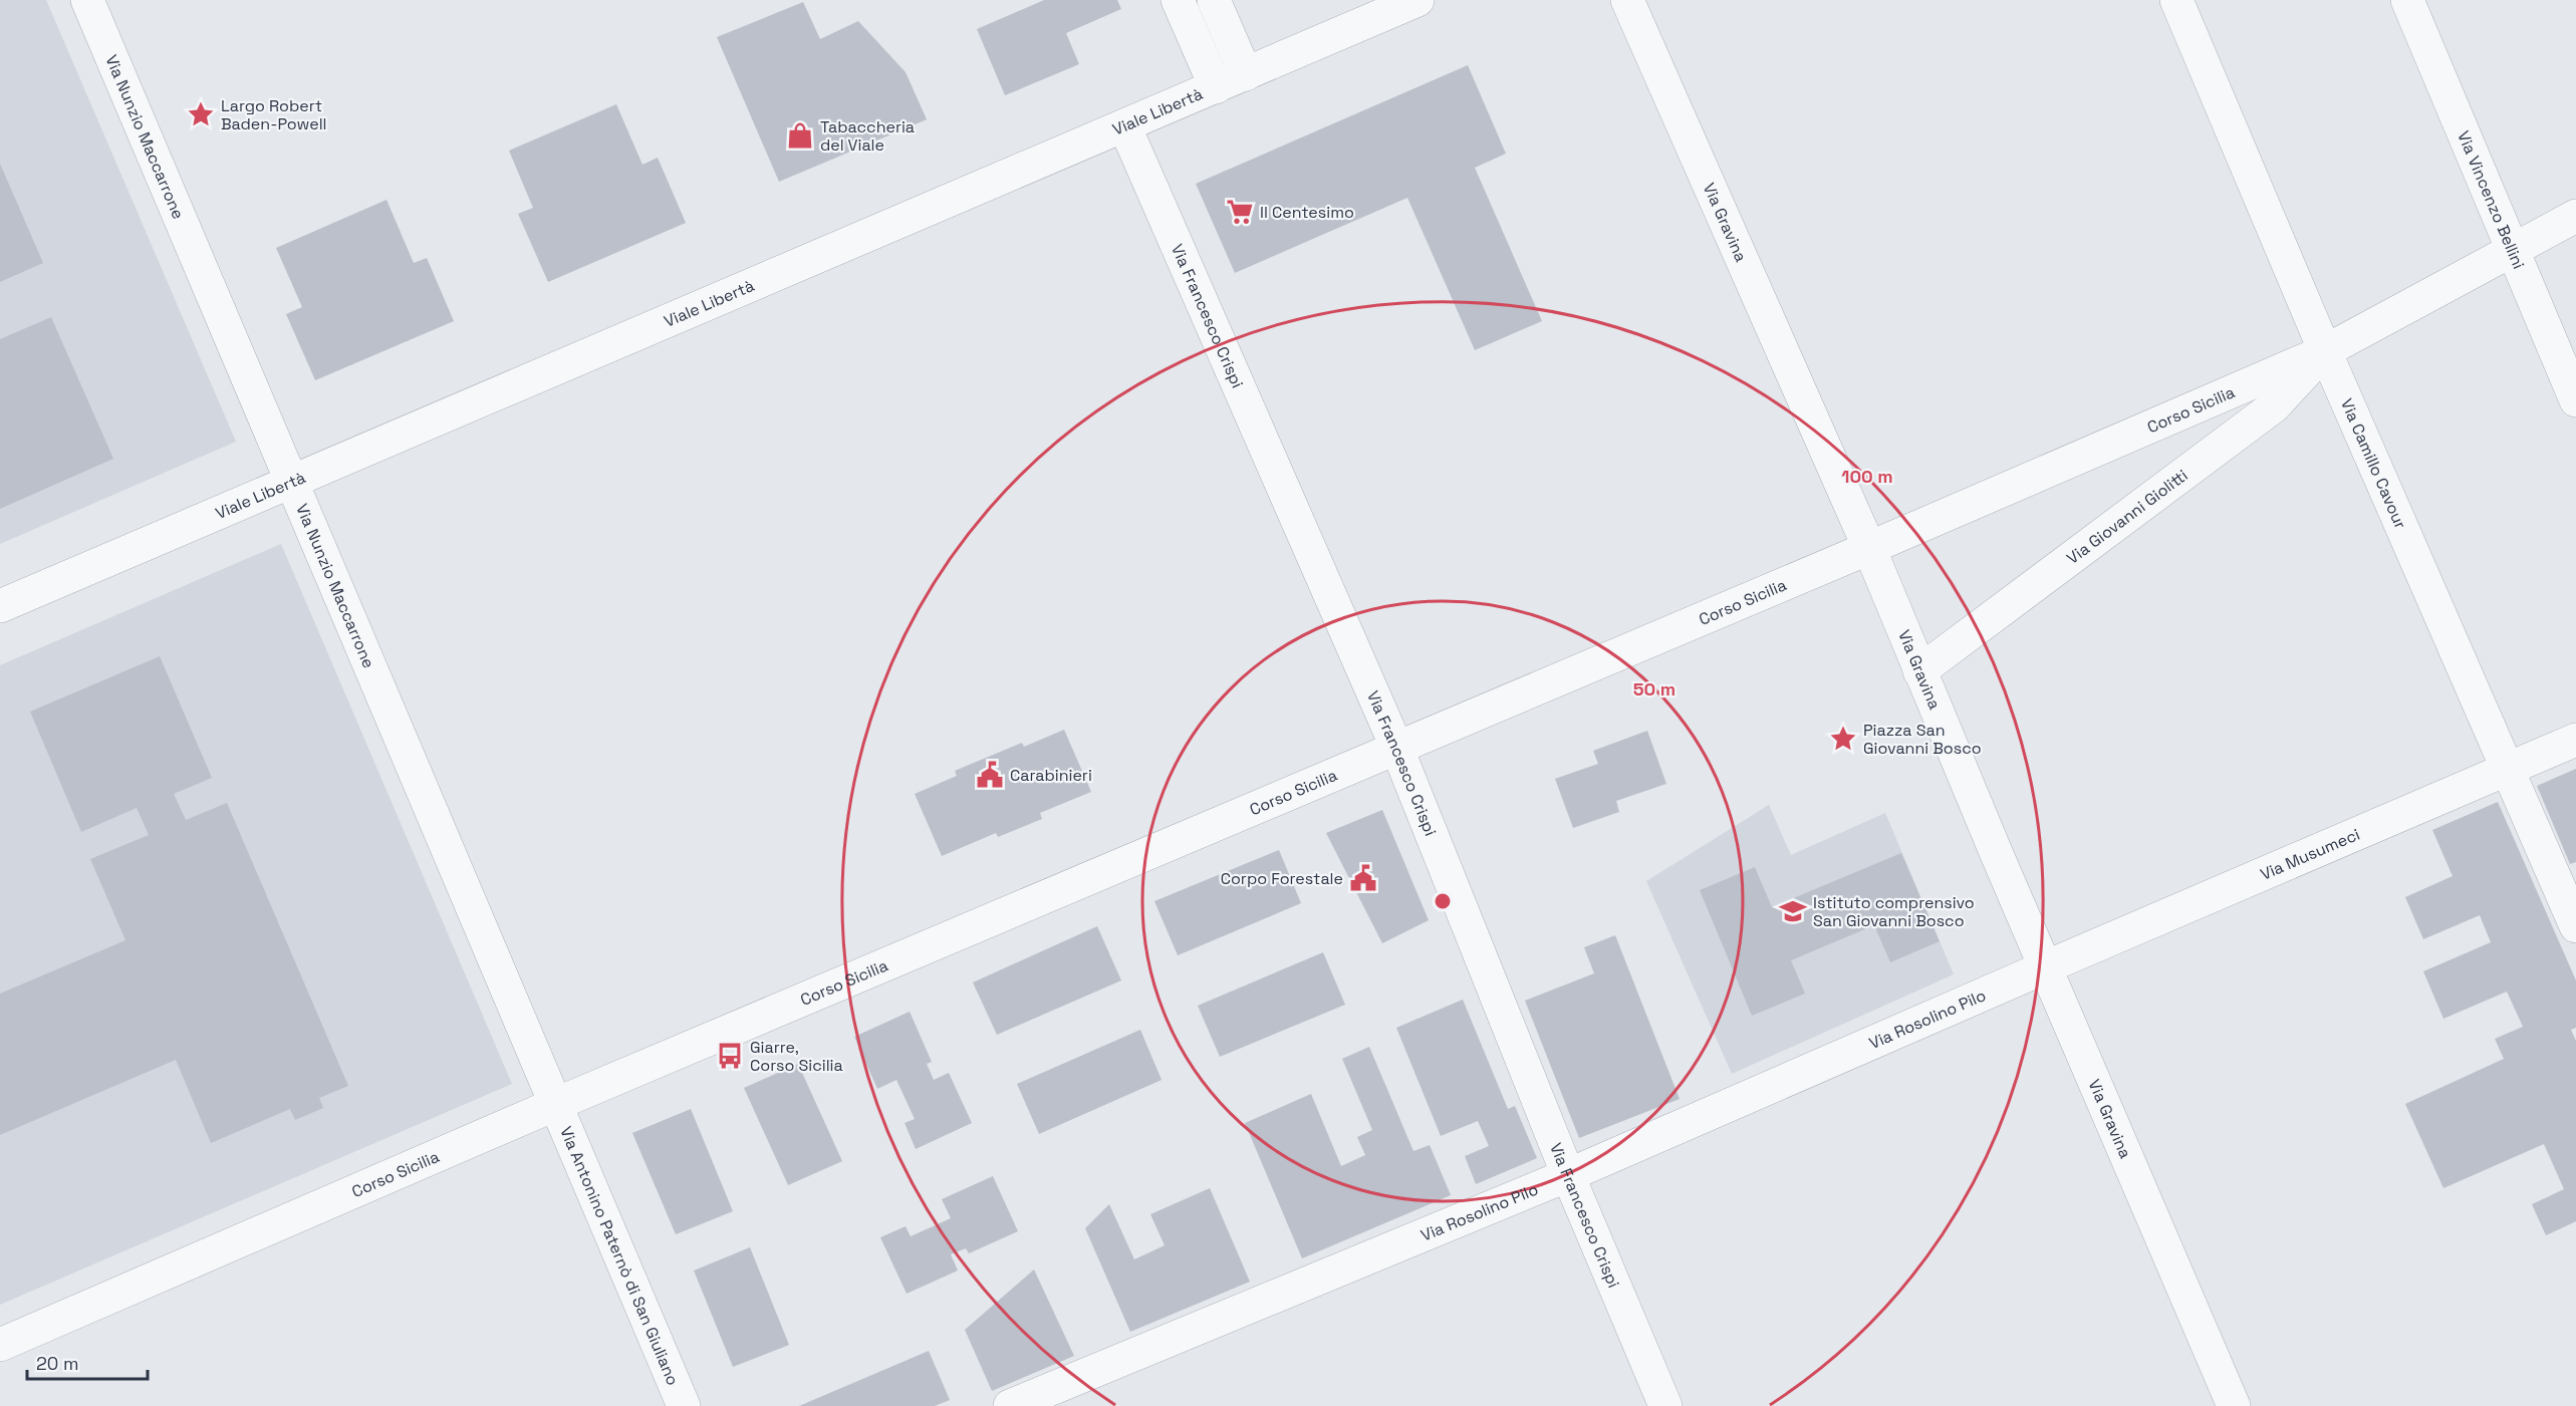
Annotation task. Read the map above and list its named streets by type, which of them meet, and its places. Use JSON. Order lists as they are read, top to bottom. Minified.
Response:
{"streets":{"street":["Viale Libertà","Via Nunzio Maccarrone","Via Vincenzo Bellini","Via Gravina","Via Francesco Crispi","Corso Sicilia","Via Camillo Cavour","Via Giovanni Giolitti","Via Musumeci","Via Rosolino Pilo","Via Antonino Paternò di San Giuliano"]},"crossings":[["Viale Libertà","Via Nunzio Maccarrone"],["Viale Libertà","Via Francesco Crispi"],["Via Nunzio Maccarrone","Corso Sicilia"],["Via Nunzio Maccarrone","Via Antonino Paternò di San Giuliano"],["Via Vincenzo Bellini","Corso Sicilia"],["Via Gravina","Corso Sicilia"],["Via Gravina","Via Giovanni Giolitti"],["Via Gravina","Via Musumeci"],["Via Gravina","Via Rosolino Pilo"],["Via Francesco Crispi","Corso Sicilia"],["Via Francesco Crispi","Via Rosolino Pilo"],["Corso Sicilia","Via Camillo Cavour"],["Corso Sicilia","Via Giovanni Giolitti"],["Corso Sicilia","Via Antonino Paternò di San Giuliano"],["Via Camillo Cavour","Via Giovanni Giolitti"],["Via Camillo Cavour","Via Musumeci"],["Via Musumeci","Via Rosolino Pilo"]],"places":{"place":["Largo Robert Baden-Powell","Piazza San Giovanni Bosco"],"shop":["Tabaccheria del Viale"],"supermarket":["Il Centesimo"],"public building":["Carabinieri","Corpo Forestale"],"school or university":["Istituto comprensivo San Giovanni Bosco"],"bus stop":["Giarre, Corso Sicilia"]},"scale_bar":"20 m","rings":["100 m","50 m"]}
